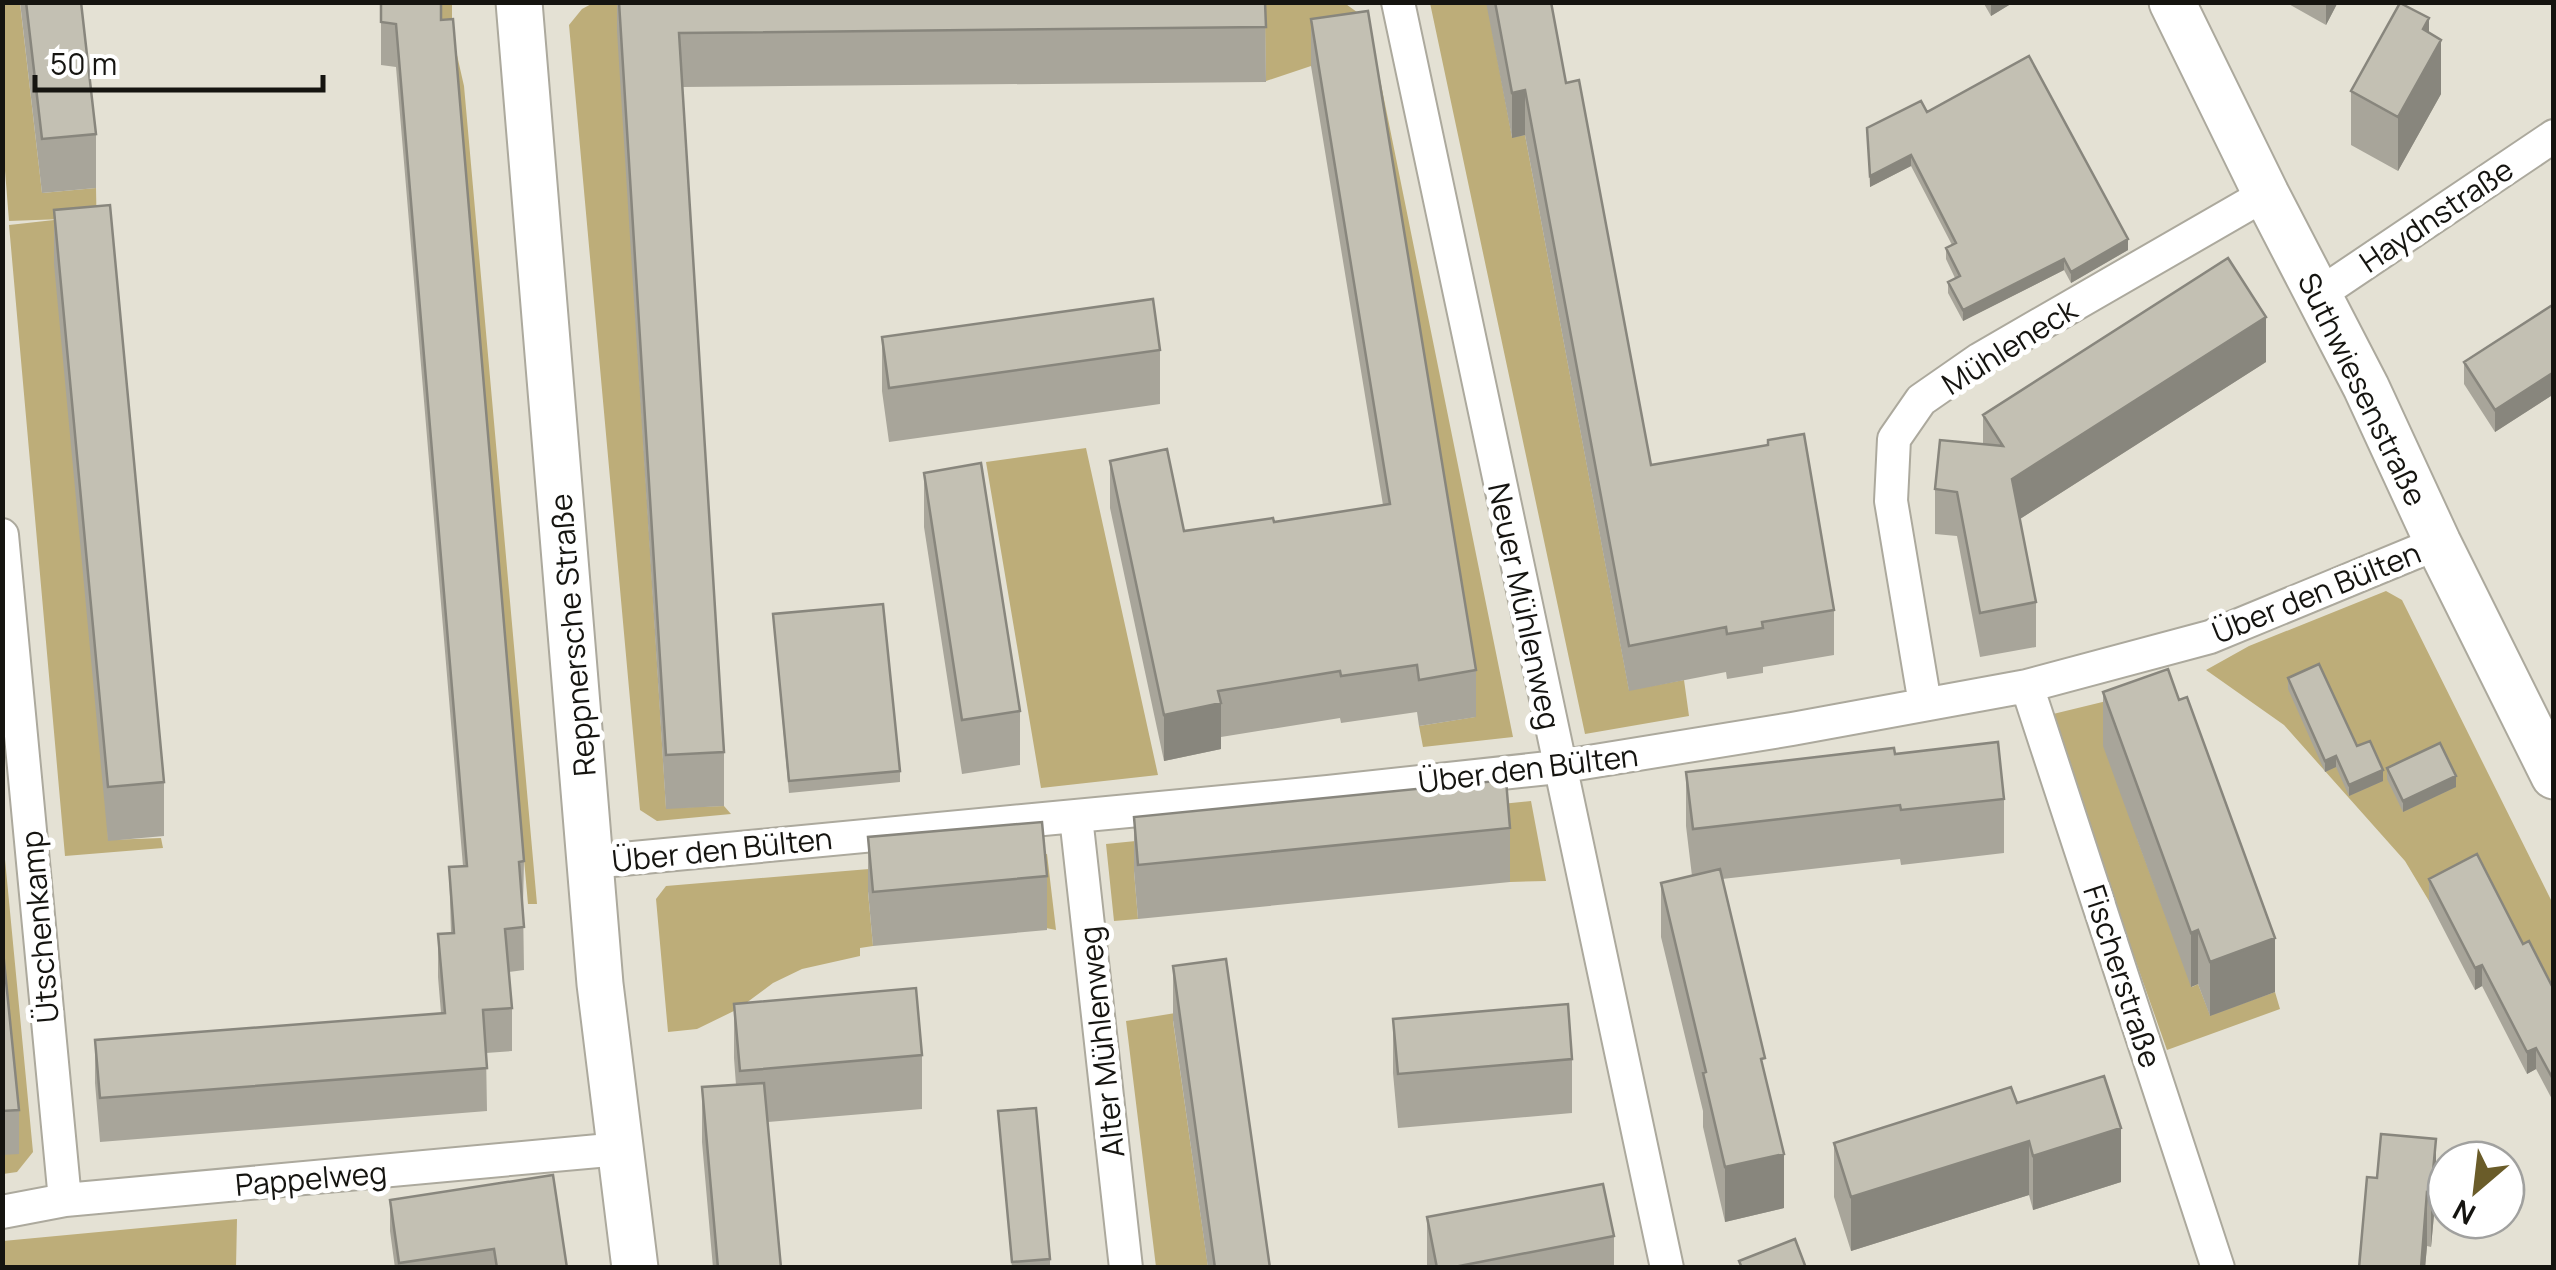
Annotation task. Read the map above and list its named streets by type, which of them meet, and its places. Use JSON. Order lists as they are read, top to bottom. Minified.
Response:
{"streets":{"street":["Haydnstraße","Mühleneck","Suthwiesenstraße","Über den Bülten","Neuer Mühlenweg","Reppnersche Straße","Ütschenkamp","Fischerstraße","Alter Mühlenweg","Pappelweg"]},"crossings":[["Haydnstraße","Suthwiesenstraße"],["Mühleneck","Suthwiesenstraße"],["Mühleneck","Über den Bülten"],["Suthwiesenstraße","Über den Bülten"],["Über den Bülten","Neuer Mühlenweg"],["Über den Bülten","Reppnersche Straße"],["Über den Bülten","Fischerstraße"],["Über den Bülten","Alter Mühlenweg"],["Reppnersche Straße","Pappelweg"],["Ütschenkamp","Pappelweg"]],"scale_bar":"50 m","north":"bottom left"}
